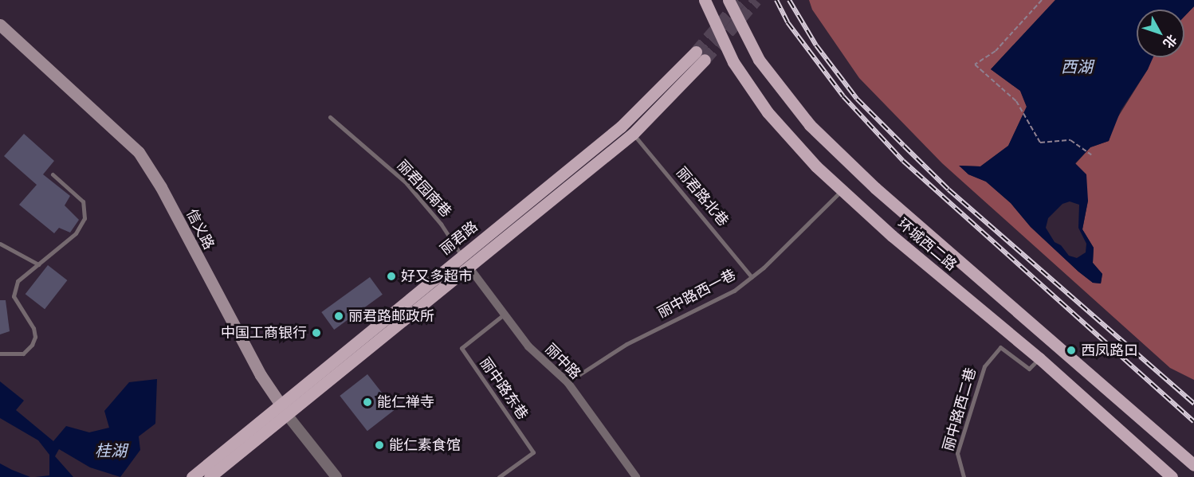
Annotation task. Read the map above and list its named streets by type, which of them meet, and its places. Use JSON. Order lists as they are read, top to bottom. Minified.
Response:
{"streets":{"main road":["信义路","丽君路","环城西二路"],"street":["丽中路"],"lane":["丽君园南巷","丽君路北巷","丽中路西一巷","丽中路东巷","丽中路西二巷"]},"crossings":[["丽君园南巷","丽君路"],["丽君园南巷","丽中路"],["丽君路北巷","丽君路"],["丽君路北巷","丽中路西一巷"],["信义路","丽君路"],["丽君路","丽中路"],["环城西二路","丽中路西一巷"],["环城西二路","丽中路西二巷"],["丽中路西一巷","丽中路"],["丽中路","丽中路东巷"]],"water":["西湖","桂湖"],"places":["好又多超市","丽君路邮政所","中国工商银行","西凤路口","能仁禅寺","能仁素食馆"],"north":"bottom right"}
